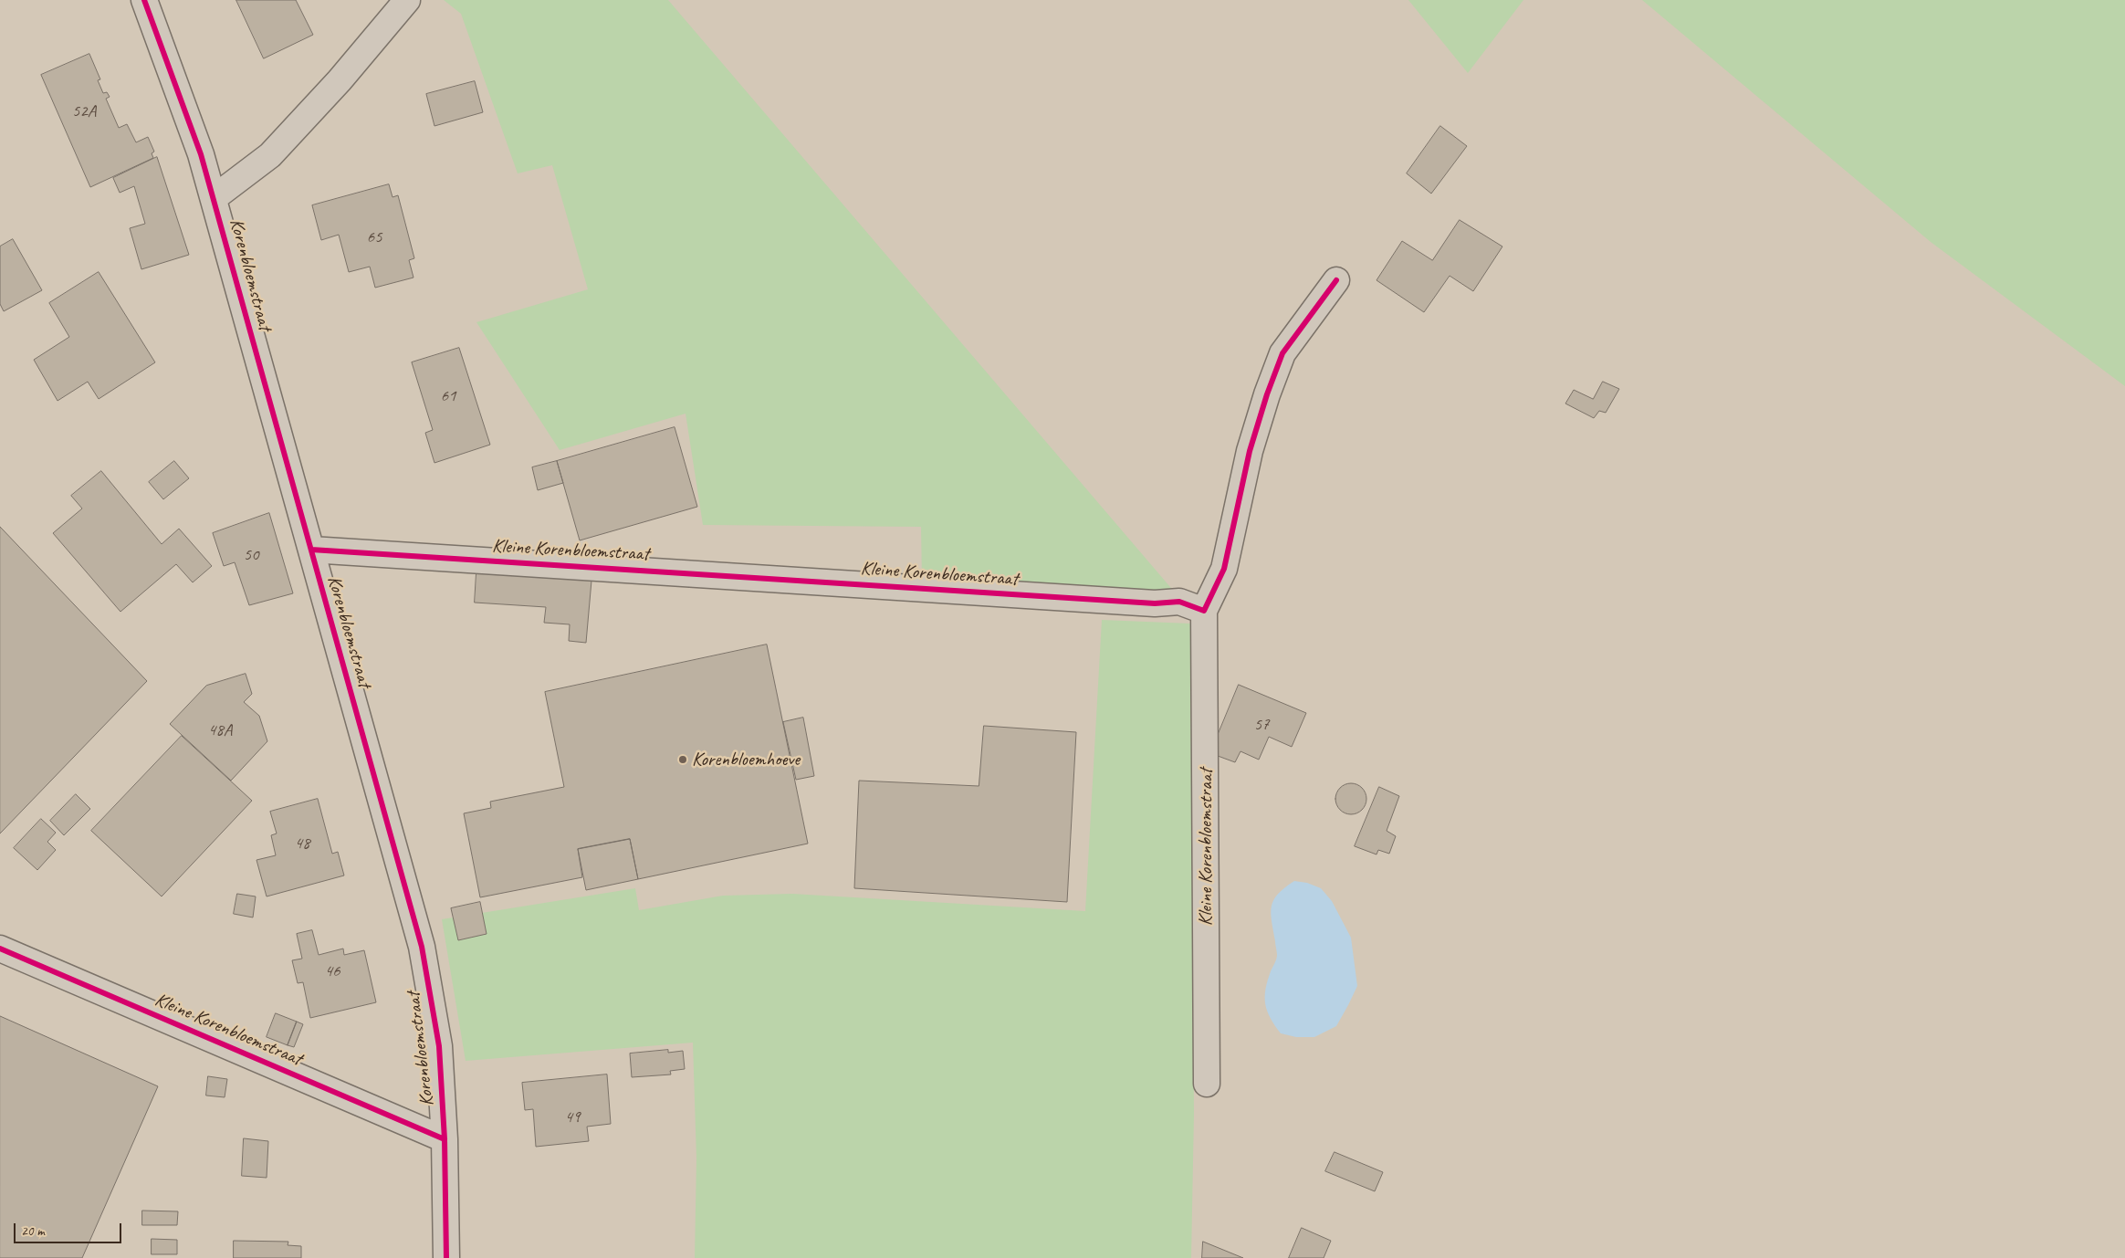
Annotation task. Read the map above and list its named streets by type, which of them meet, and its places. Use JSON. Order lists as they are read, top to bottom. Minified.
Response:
{"streets":{"street":["Korenbloemstraat","Kleine Korenbloemstraat"]},"crossings":[["Korenbloemstraat","Kleine Korenbloemstraat"]],"places":["Korenbloemhoeve"],"house_numbers":["52A","65","61","50","57","48A","48","46","49"],"scale_bar":"20 m"}
